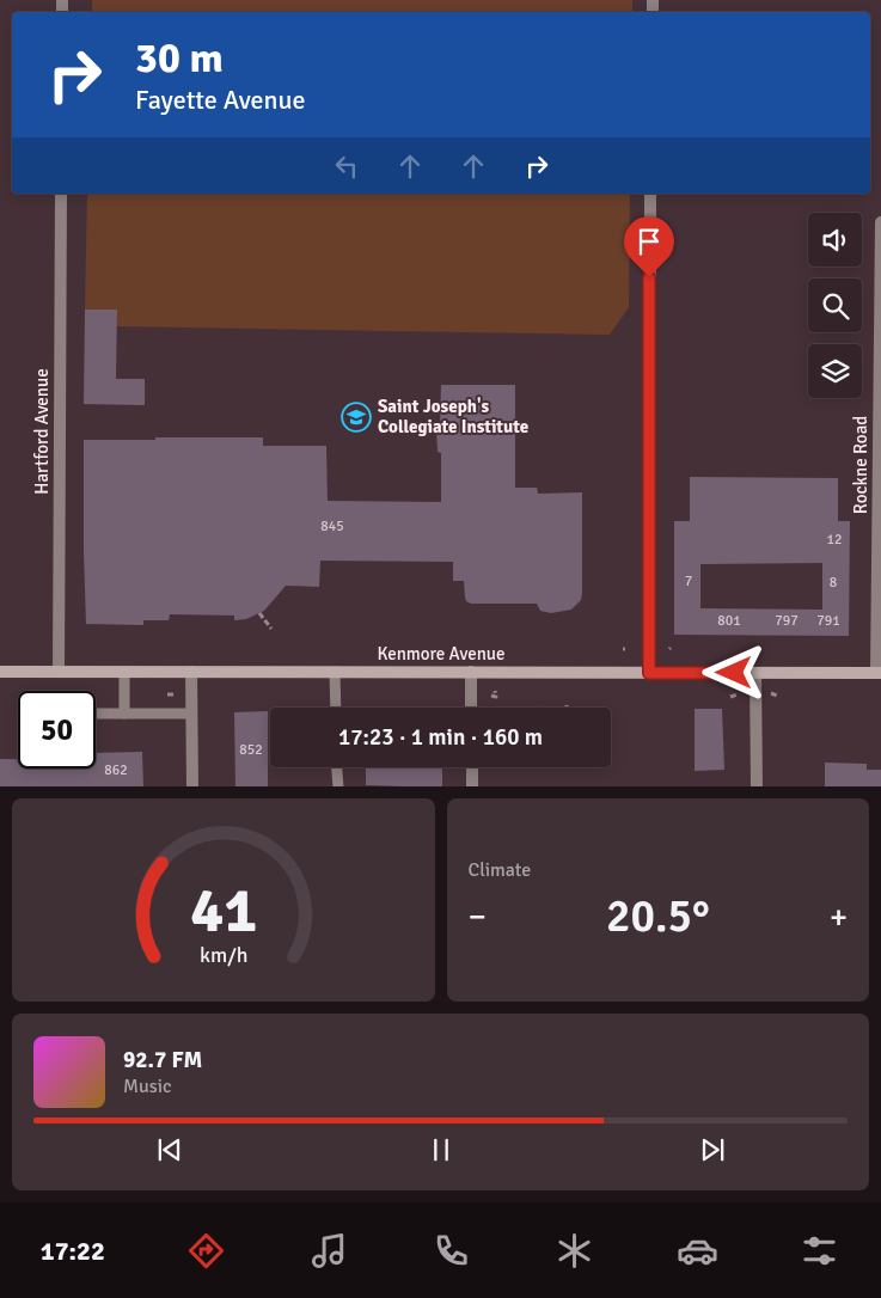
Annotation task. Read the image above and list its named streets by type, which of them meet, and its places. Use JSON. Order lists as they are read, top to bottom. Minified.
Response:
{"streets":{"main road":["Kenmore Avenue"],"street":["Hartford Avenue","Rockne Road"]},"crossings":[["Hartford Avenue","Kenmore Avenue"],["Rockne Road","Kenmore Avenue"]],"places":{"school or university":["Saint Joseph's Collegiate Institute"]},"house_numbers":["845","12","7","8","801","797","791","852","862"],"page":{"turn":["30 m","Fayette Avenue"],"limit":"50","trip":"17:23 · 1 min · 160 m","tile":"Climate","heat":["−","20.5°","+"],"song":["92.7 FM","Music"],"tabs":"17:22","gauge":["41","km/h"]}}
